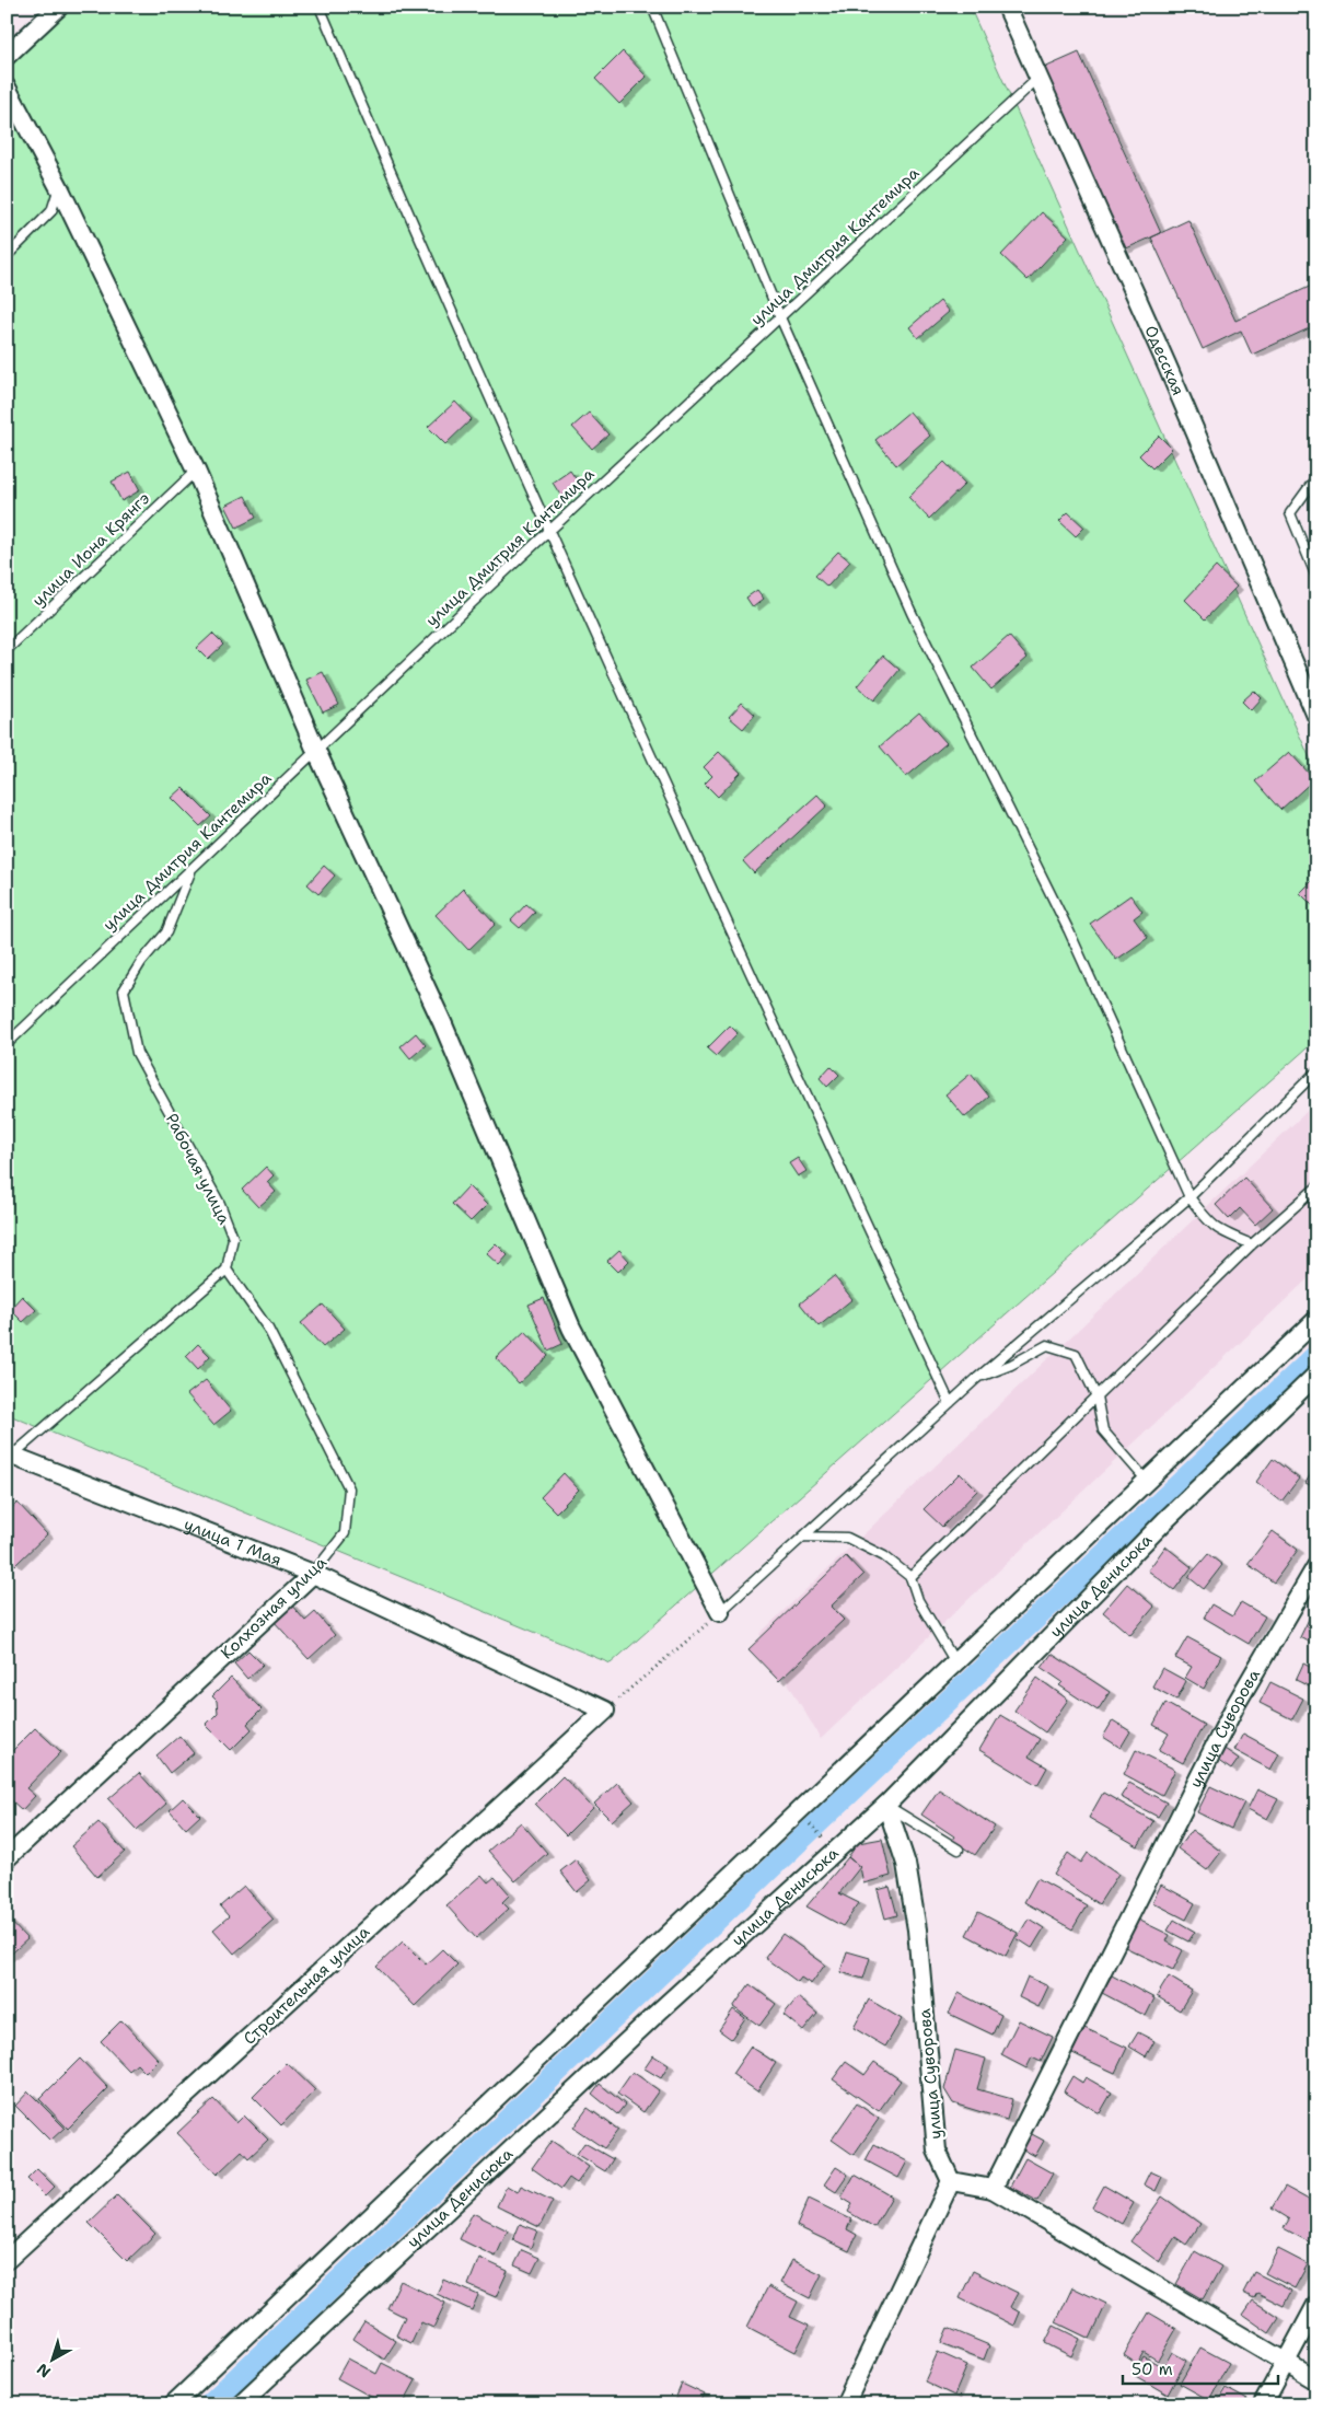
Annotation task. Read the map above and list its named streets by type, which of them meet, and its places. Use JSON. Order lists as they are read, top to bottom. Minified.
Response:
{"streets":{"street":["Одесская","улица 1 Мая","улица Денисюка","Колхозная улица","улица Суворова","Строительная улица"],"lane":["улица Дмитрия Кантемира","улица Иона Крянгэ","Рабочая улица"]},"crossings":[["улица Дмитрия Кантемира","Одесская"],["улица Дмитрия Кантемира","Рабочая улица"],["Рабочая улица","Колхозная улица"],["улица 1 Мая","Колхозная улица"],["улица 1 Мая","Строительная улица"],["улица Денисюка","улица Суворова"]],"scale_bar":"50 m","north":"bottom left"}
